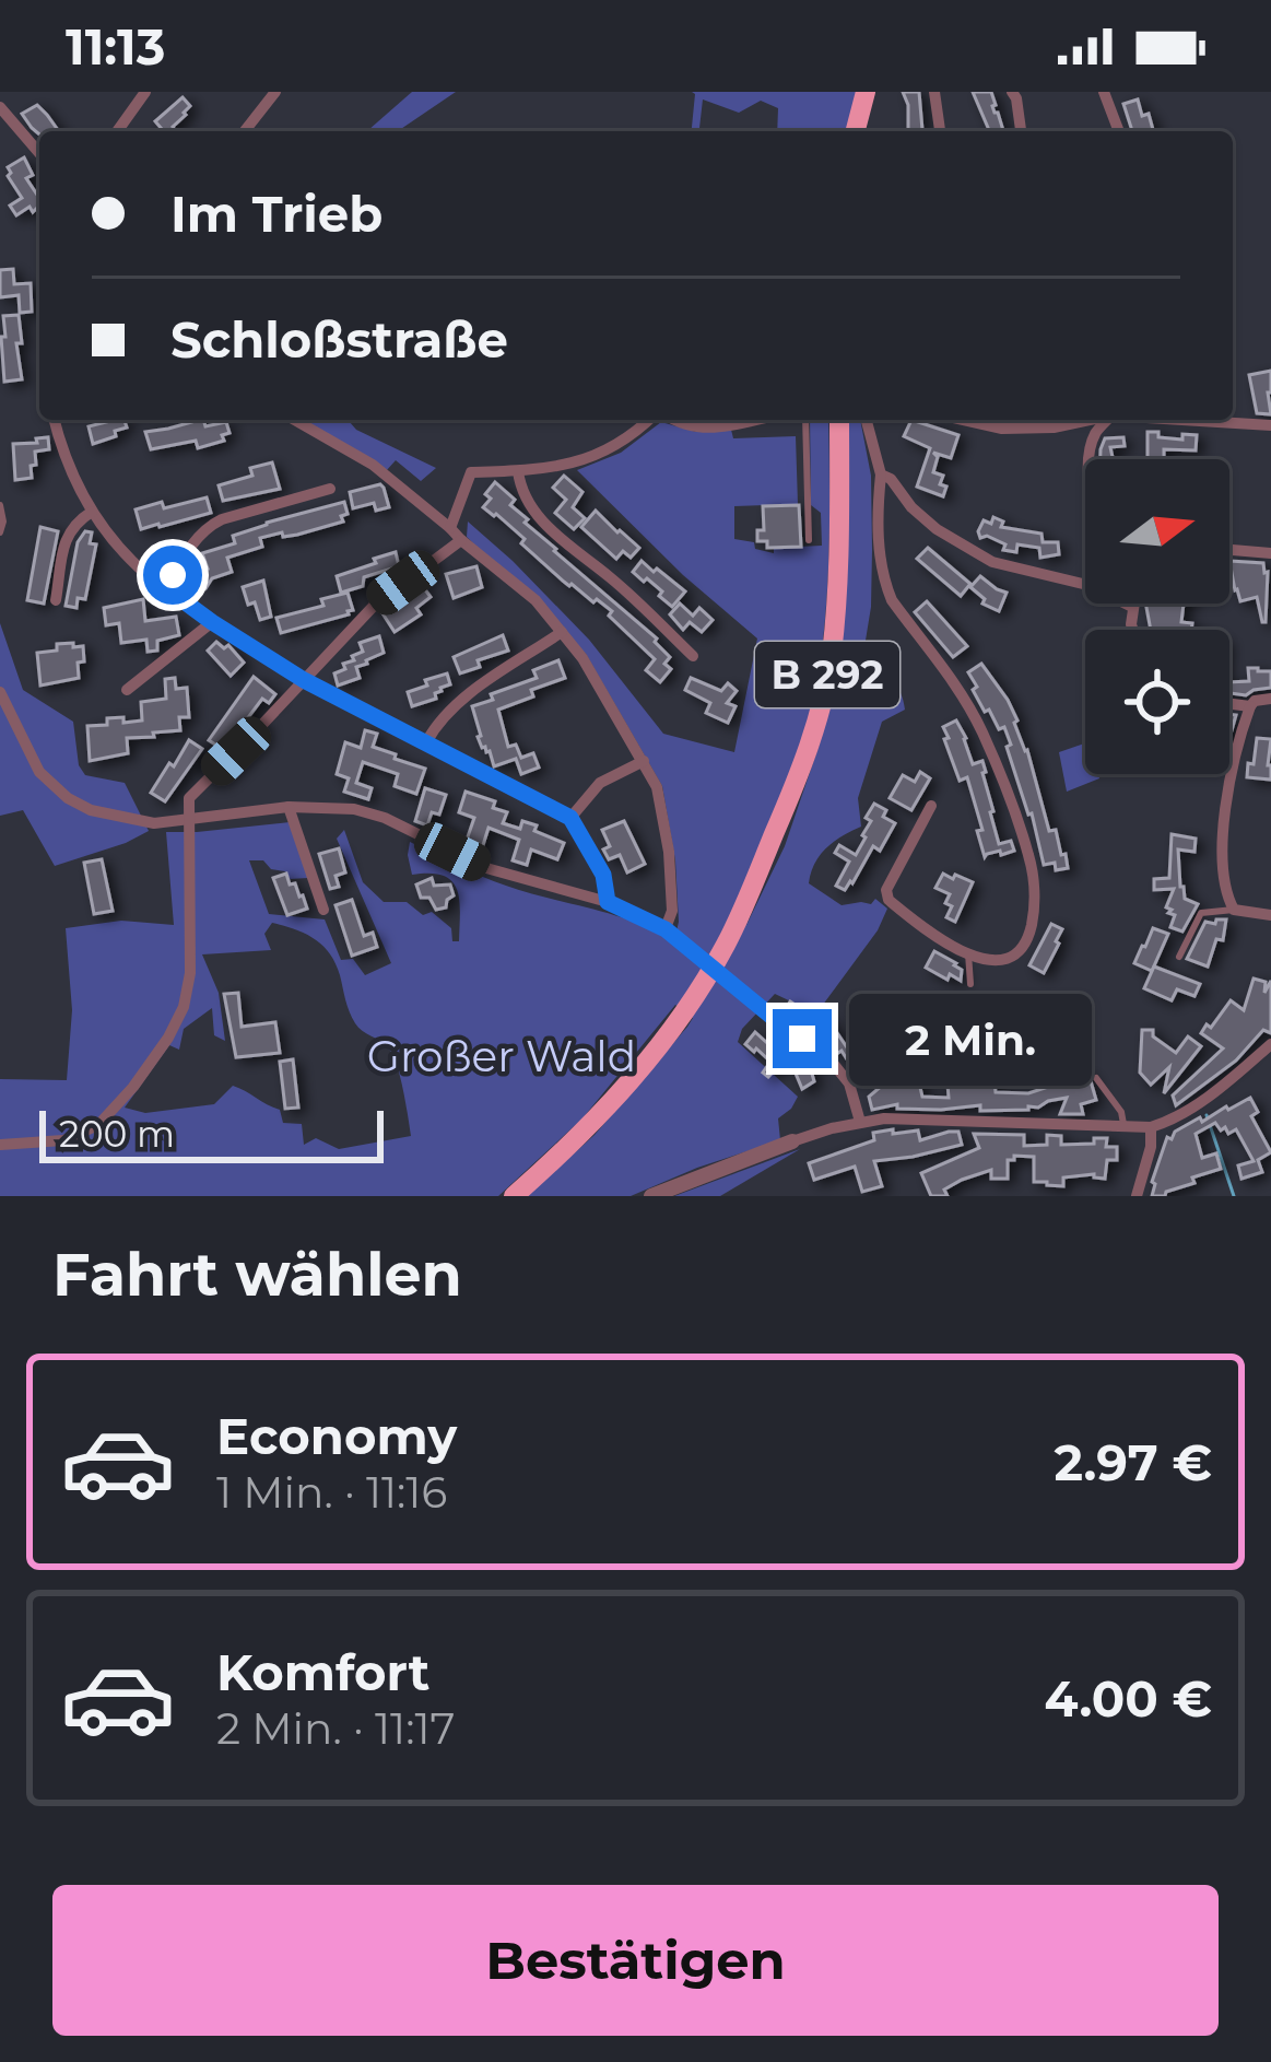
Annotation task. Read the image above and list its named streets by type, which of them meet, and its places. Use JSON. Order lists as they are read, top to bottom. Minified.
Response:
{"streets":{"highway":["B 292"]},"parks":["Großer Wald"],"scale_bar":"200 m","north":"right","page":{"status":"11:13","banner":["Im Trieb","Schloßstraße"],"bubble":"2 Min.","scale":"200 m","heading":"Fahrt wählen","list":[{"name":"Economy","note":"1 Min. · 11:16","value":"2.97 €"},{"name":"Komfort","note":"2 Min. · 11:17","value":"4.00 €"}],"buttons":"Bestätigen"}}
